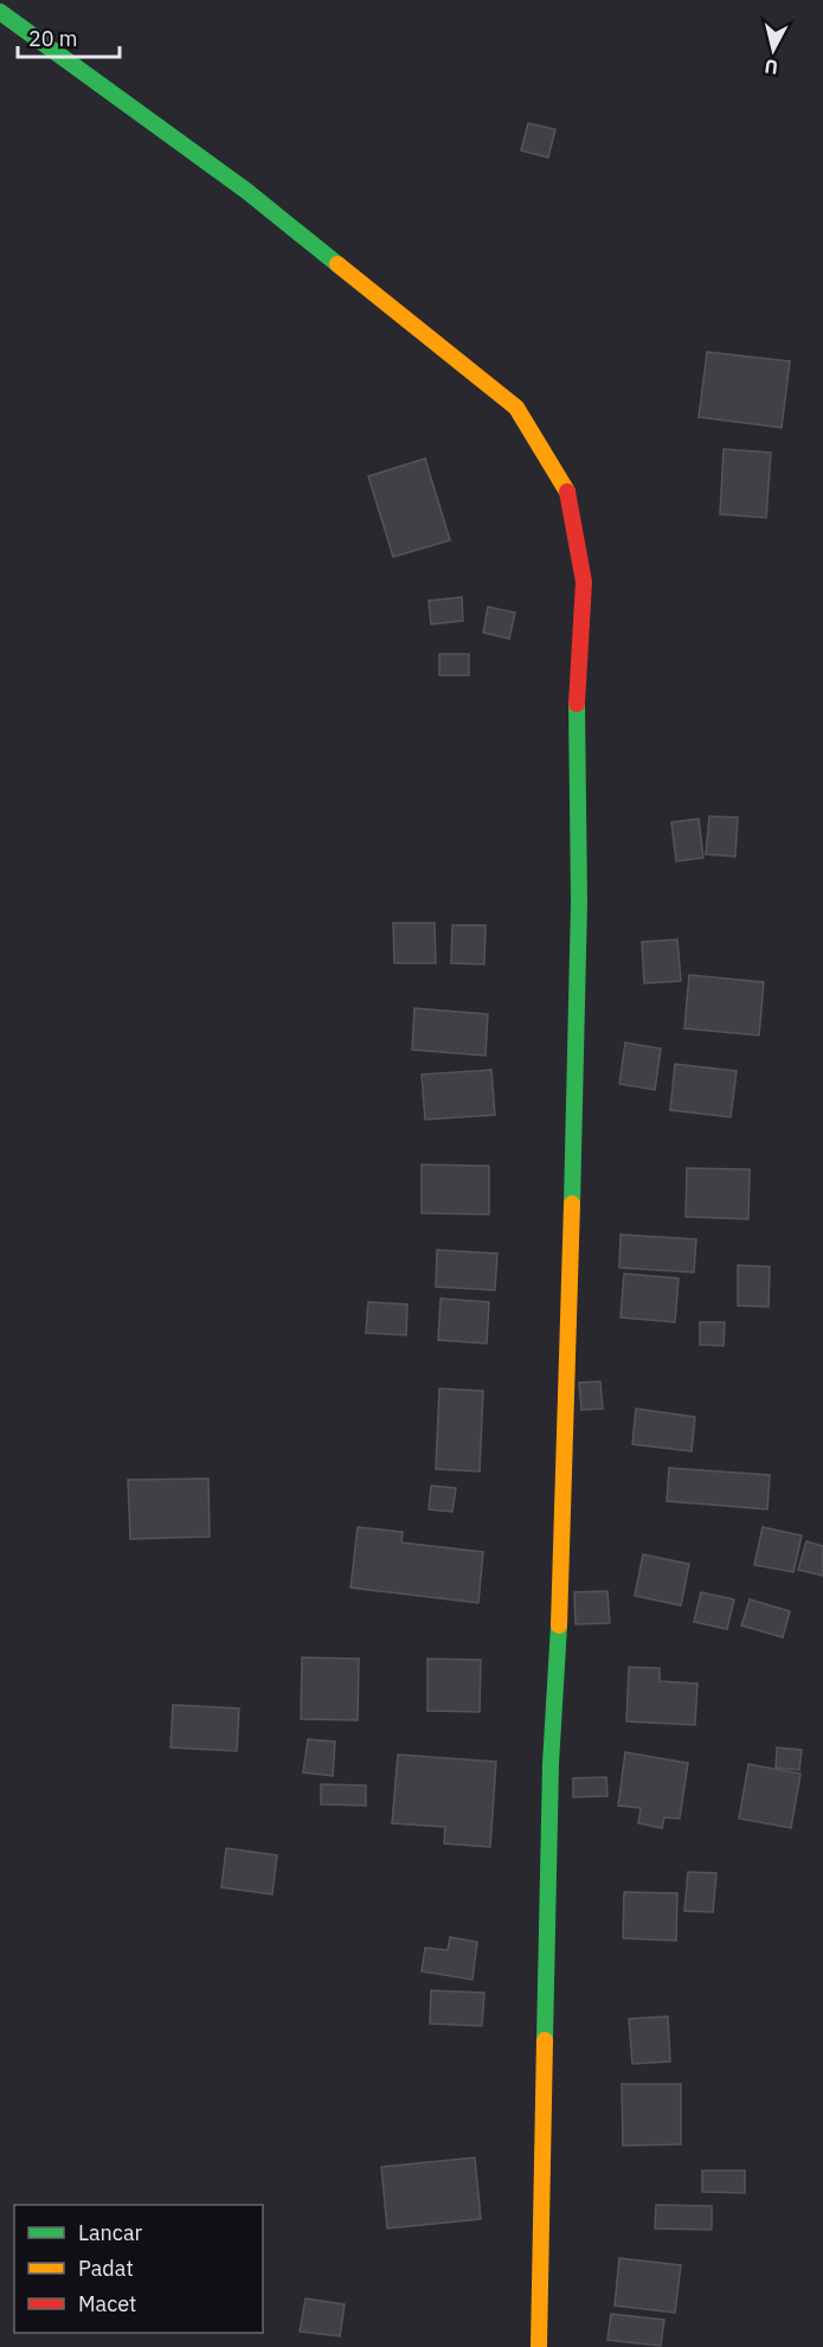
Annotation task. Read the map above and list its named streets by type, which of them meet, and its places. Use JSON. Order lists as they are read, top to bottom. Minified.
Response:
{"legend":["Lancar","Padat","Macet"],"scale_bar":"20 m","north":"bottom"}
